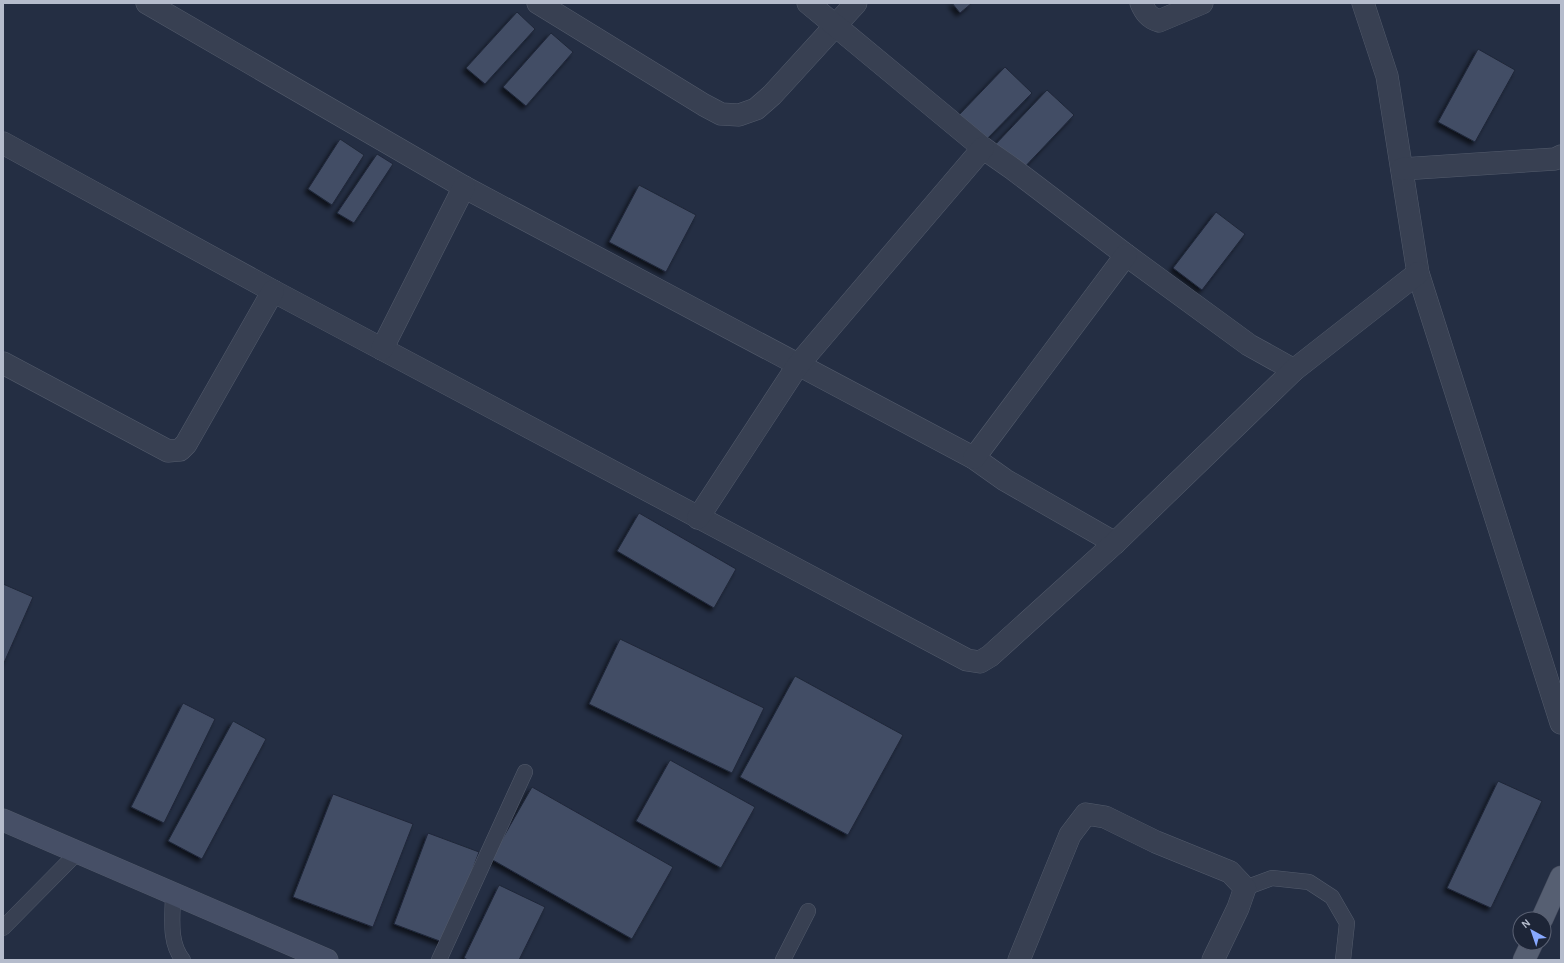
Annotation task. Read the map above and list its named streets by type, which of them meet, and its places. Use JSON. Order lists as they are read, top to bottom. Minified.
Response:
{"north":"top left"}
